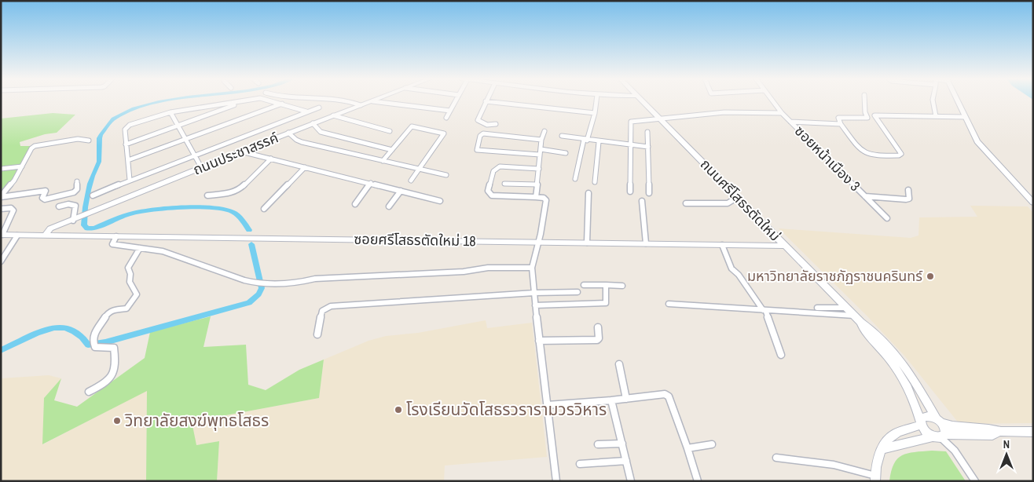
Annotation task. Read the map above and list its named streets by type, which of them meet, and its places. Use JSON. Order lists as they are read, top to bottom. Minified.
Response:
{"streets":{"street":["ถนนประชาสรรค์","ซอยหน้าเมือง 3","ถนนศรีโสธรตัดใหม่","ซอยศรีโสธรตัดใหม่ 18"]},"crossings":[["ถนนประชาสรรค์","ซอยศรีโสธรตัดใหม่ 18"],["ถนนศรีโสธรตัดใหม่","ซอยศรีโสธรตัดใหม่ 18"]],"places":["มหาวิทยาลัยราชภัฏราชนครินทร์","โรงเรียนวัดโสธรวรารามวรวิหาร","วิทยาลัยสงฆ์พุทธโสธร"],"north":"top"}
